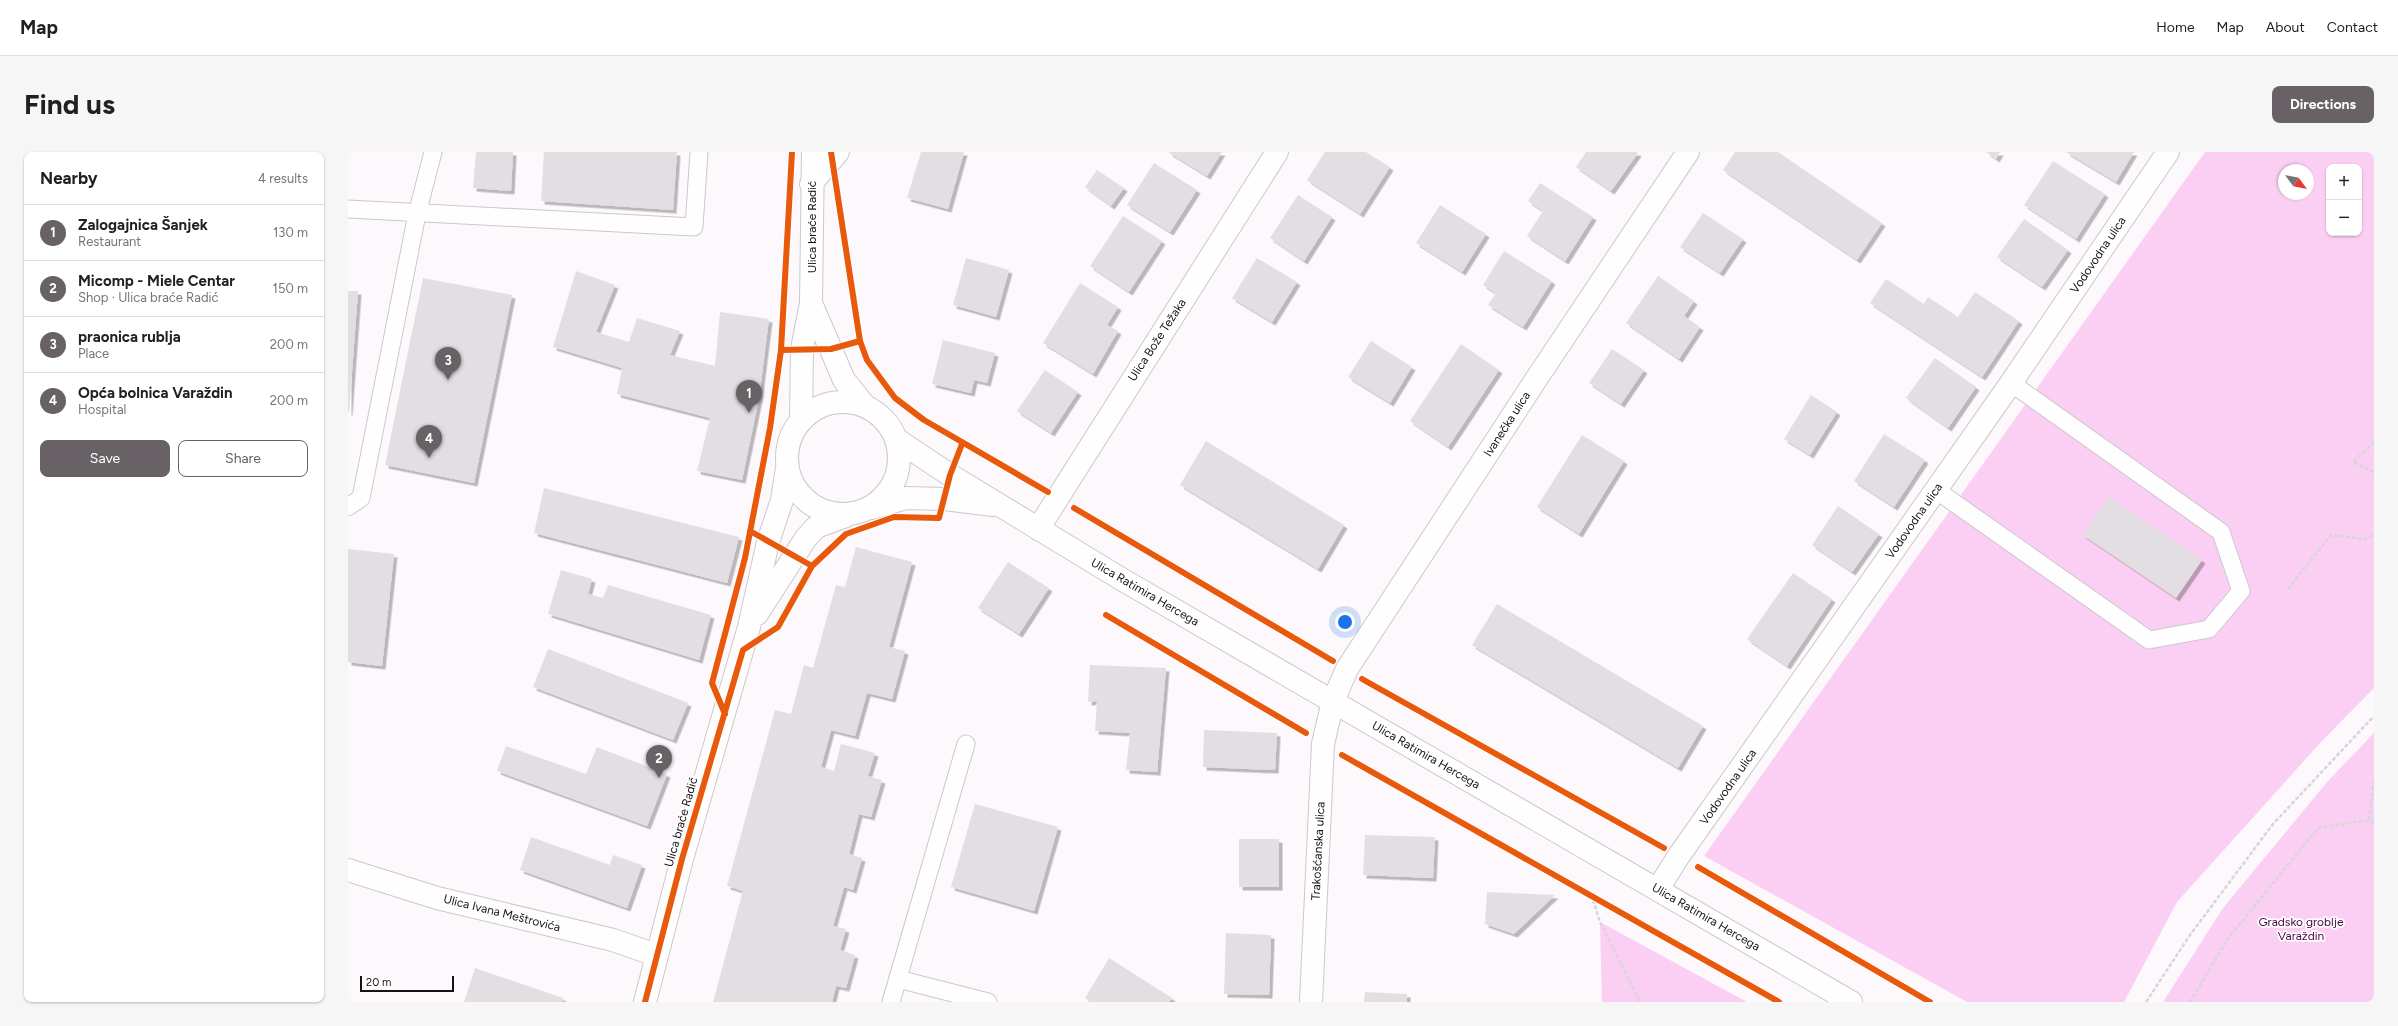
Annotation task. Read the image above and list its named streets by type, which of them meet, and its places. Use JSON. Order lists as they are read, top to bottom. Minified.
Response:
{"streets":{"main road":["Ulica braće Radić","Vodovodna ulica","Ulica Bože Težaka","Ivanečka ulica","Ulica Ratimira Hercega","Trakošćanska ulica","Ulica Ivana Meštrovića"]},"crossings":[["Ulica braće Radić","Ulica Ratimira Hercega"],["Ulica braće Radić","Ulica Ivana Meštrovića"],["Vodovodna ulica","Ulica Ratimira Hercega"],["Ulica Bože Težaka","Ulica Ratimira Hercega"],["Ivanečka ulica","Ulica Ratimira Hercega"],["Ivanečka ulica","Trakošćanska ulica"],["Ulica Ratimira Hercega","Trakošćanska ulica"]],"parks":["Gradsko groblje Varaždin"],"scale_bar":"20 m","north":"bottom right","page":{"header":"Map","nav":["Home","Map","About","Contact"],"buttons":["Directions",["Save","Share"]],"title":"Find us","heading":["Nearby","4 results"],"map_buttons":["+","−"],"list":[{"mark":"1","name":"Zalogajnica Šanjek","note":"Restaurant","value":"130 m"},{"mark":"2","name":"Micomp - Miele Centar","note":"Shop · Ulica braće Radić","value":"150 m"},{"mark":"3","name":"praonica rublja","note":"Place","value":"200 m"},{"mark":"4","name":"Opća bolnica Varaždin","note":"Hospital","value":"200 m"}],"pins":["3","1","4","2"],"scale":"20 m"}}
